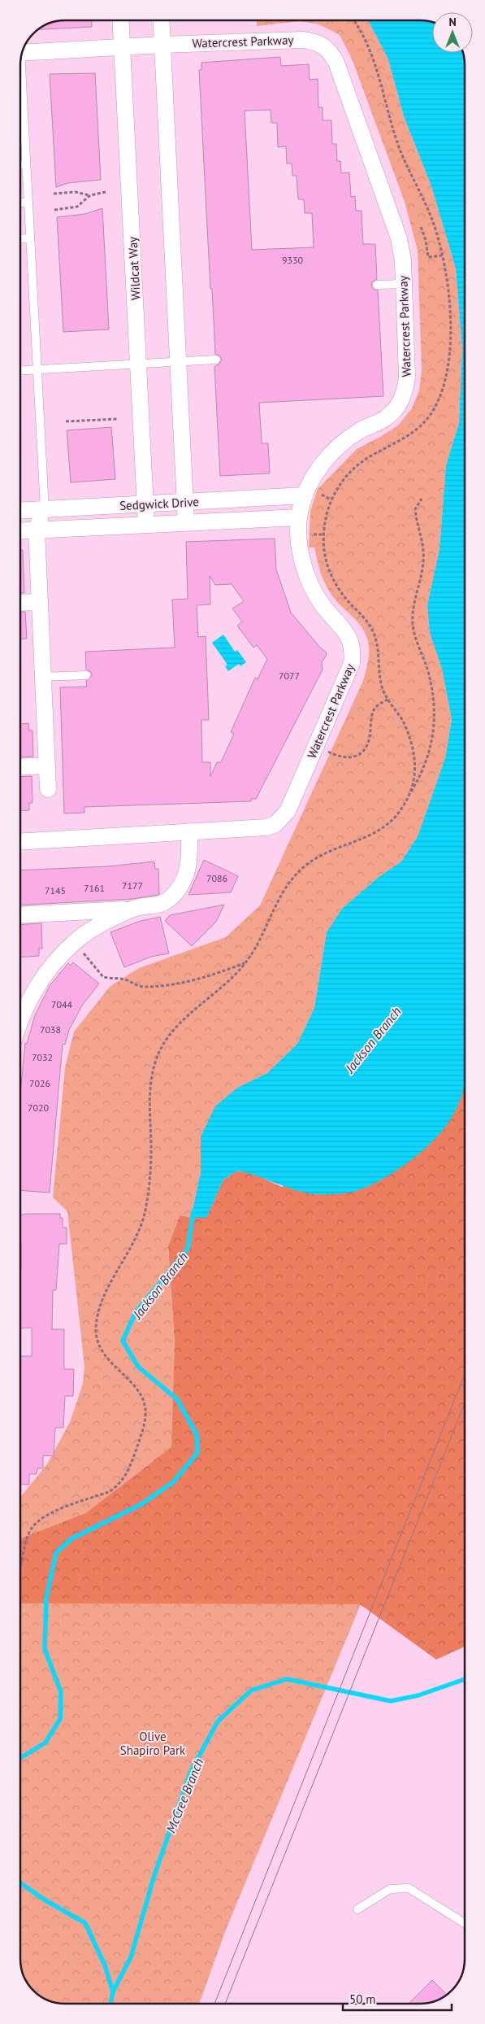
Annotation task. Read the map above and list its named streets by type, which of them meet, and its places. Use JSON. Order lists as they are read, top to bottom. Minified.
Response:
{"streets":{"street":["Watercrest Parkway","Wildcat Way","Sedgwick Drive"]},"crossings":[["Watercrest Parkway","Wildcat Way"],["Watercrest Parkway","Sedgwick Drive"],["Wildcat Way","Sedgwick Drive"]],"water":["Jackson Branch","McCree Branch"],"parks":["Olive Shapiro Park"],"house_numbers":["9330","7077","7086","7177","7161","7145","7044","7038","7032","7026","7020"],"scale_bar":"50 m","north":"top"}
